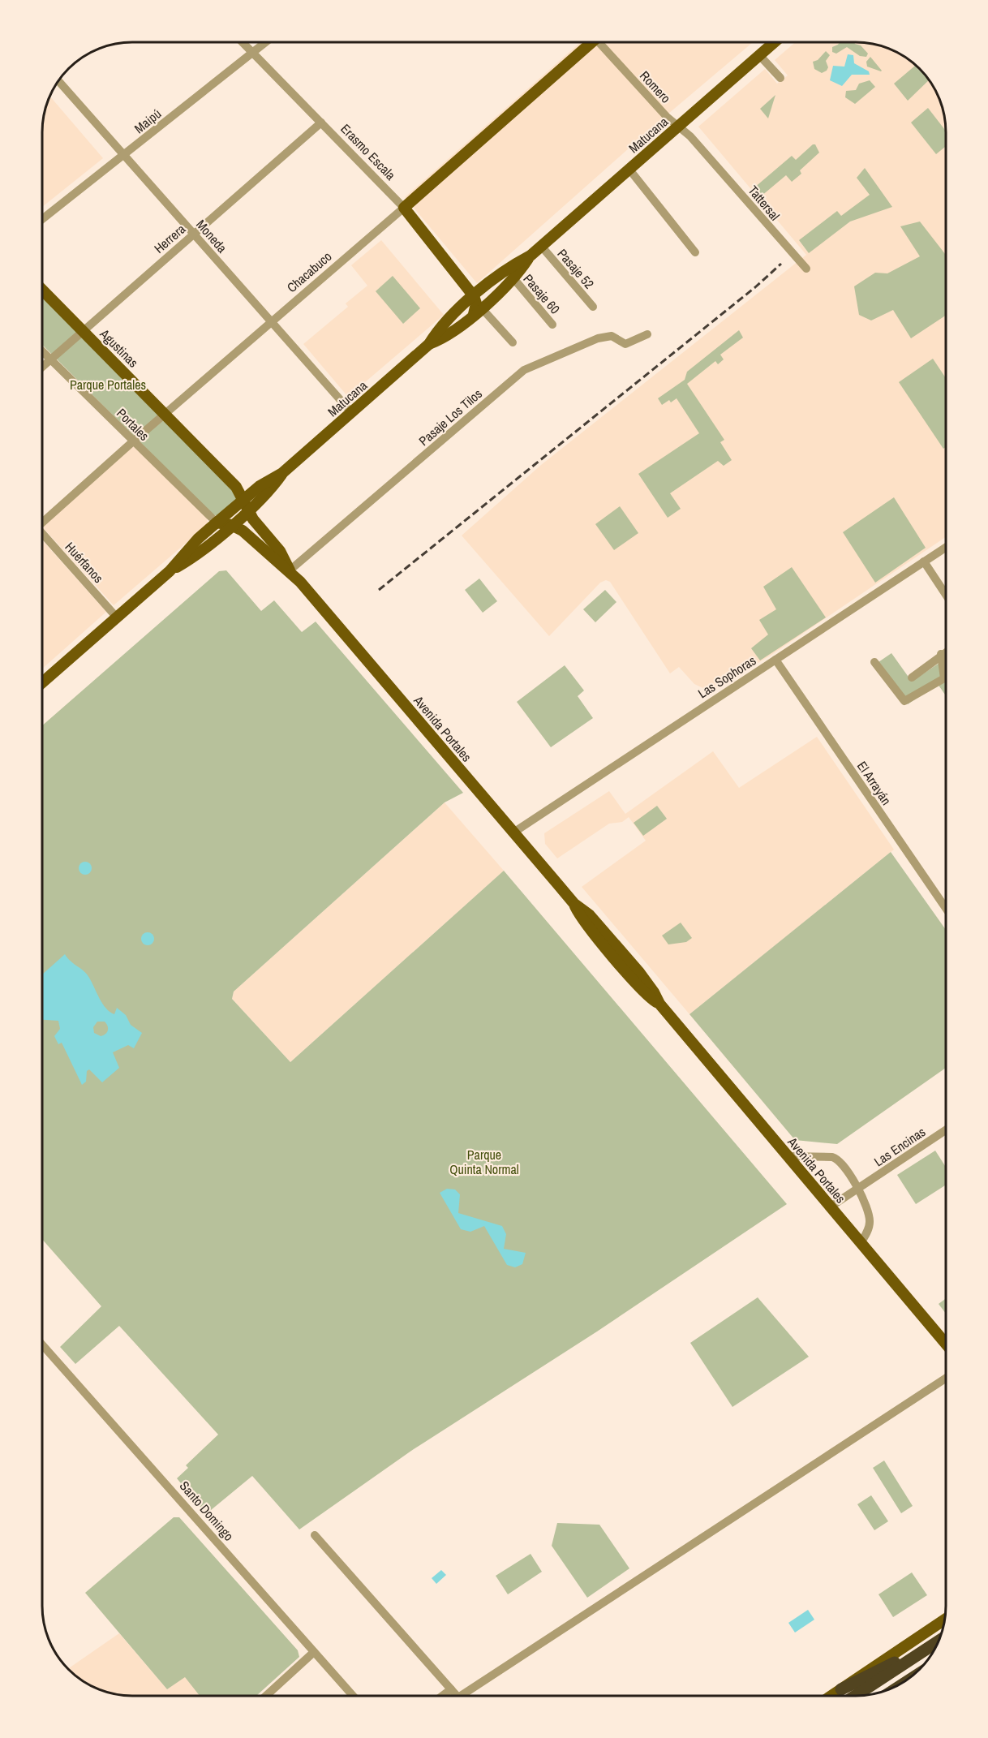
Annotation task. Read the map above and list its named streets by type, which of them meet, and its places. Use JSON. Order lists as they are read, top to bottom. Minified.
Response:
{"streets":{"main road":["Matucana","Erasmo Escala","Chacabuco","Agustinas","Avenida Portales"],"street":["Romero","Maipú","Tattersal","Moneda","Herrera","Pasaje 52","Pasaje 60","Pasaje Los Tilos","Portales","Huérfanos","Las Sophoras","El Arrayán","Las Encinas","Santo Domingo"]},"crossings":[["Romero","Matucana"],["Romero","Tattersal"],["Maipú","Erasmo Escala"],["Maipú","Moneda"],["Matucana","Erasmo Escala"],["Matucana","Moneda"],["Matucana","Pasaje 52"],["Matucana","Pasaje 60"],["Matucana","Agustinas"],["Matucana","Portales"],["Matucana","Huérfanos"],["Matucana","Avenida Portales"],["Erasmo Escala","Herrera"],["Erasmo Escala","Chacabuco"],["Moneda","Herrera"],["Moneda","Chacabuco"],["Herrera","Agustinas"],["Herrera","Portales"],["Chacabuco","Agustinas"],["Chacabuco","Portales"],["Agustinas","Avenida Portales"],["Pasaje Los Tilos","Avenida Portales"],["Portales","Avenida Portales"],["Las Sophoras","Avenida Portales"],["Las Sophoras","El Arrayán"],["Avenida Portales","Las Encinas"]],"parks":["Parque Portales","Parque Quinta Normal"]}
